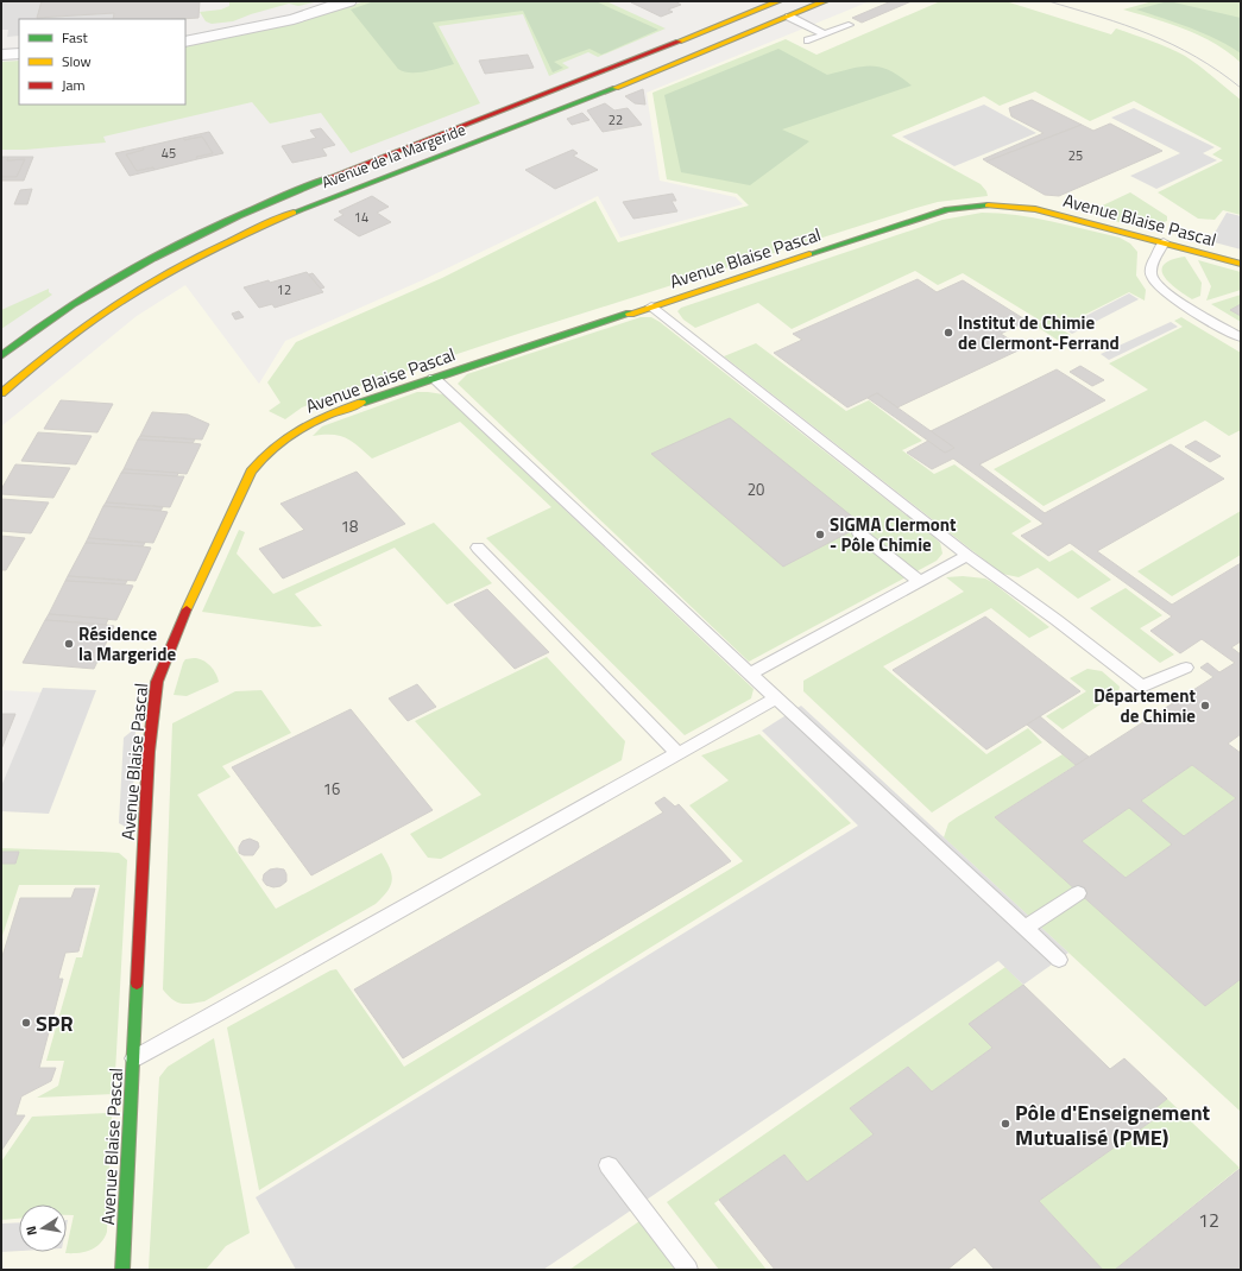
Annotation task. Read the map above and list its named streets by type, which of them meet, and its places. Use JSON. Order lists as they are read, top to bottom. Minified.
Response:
{"streets":{"main road":["Avenue de la Margeride","Avenue Blaise Pascal"]},"places":["Institut de Chimie de Clermont-Ferrand","SIGMA Clermont - Pôle Chimie","Résidence la Margeride","Département de Chimie","SPR","Pôle d'Enseignement Mutualisé (PME)"],"house_numbers":["22","45","25","14","12","20","18","16","12"],"legend":["Fast","Slow","Jam"],"north":"left"}
